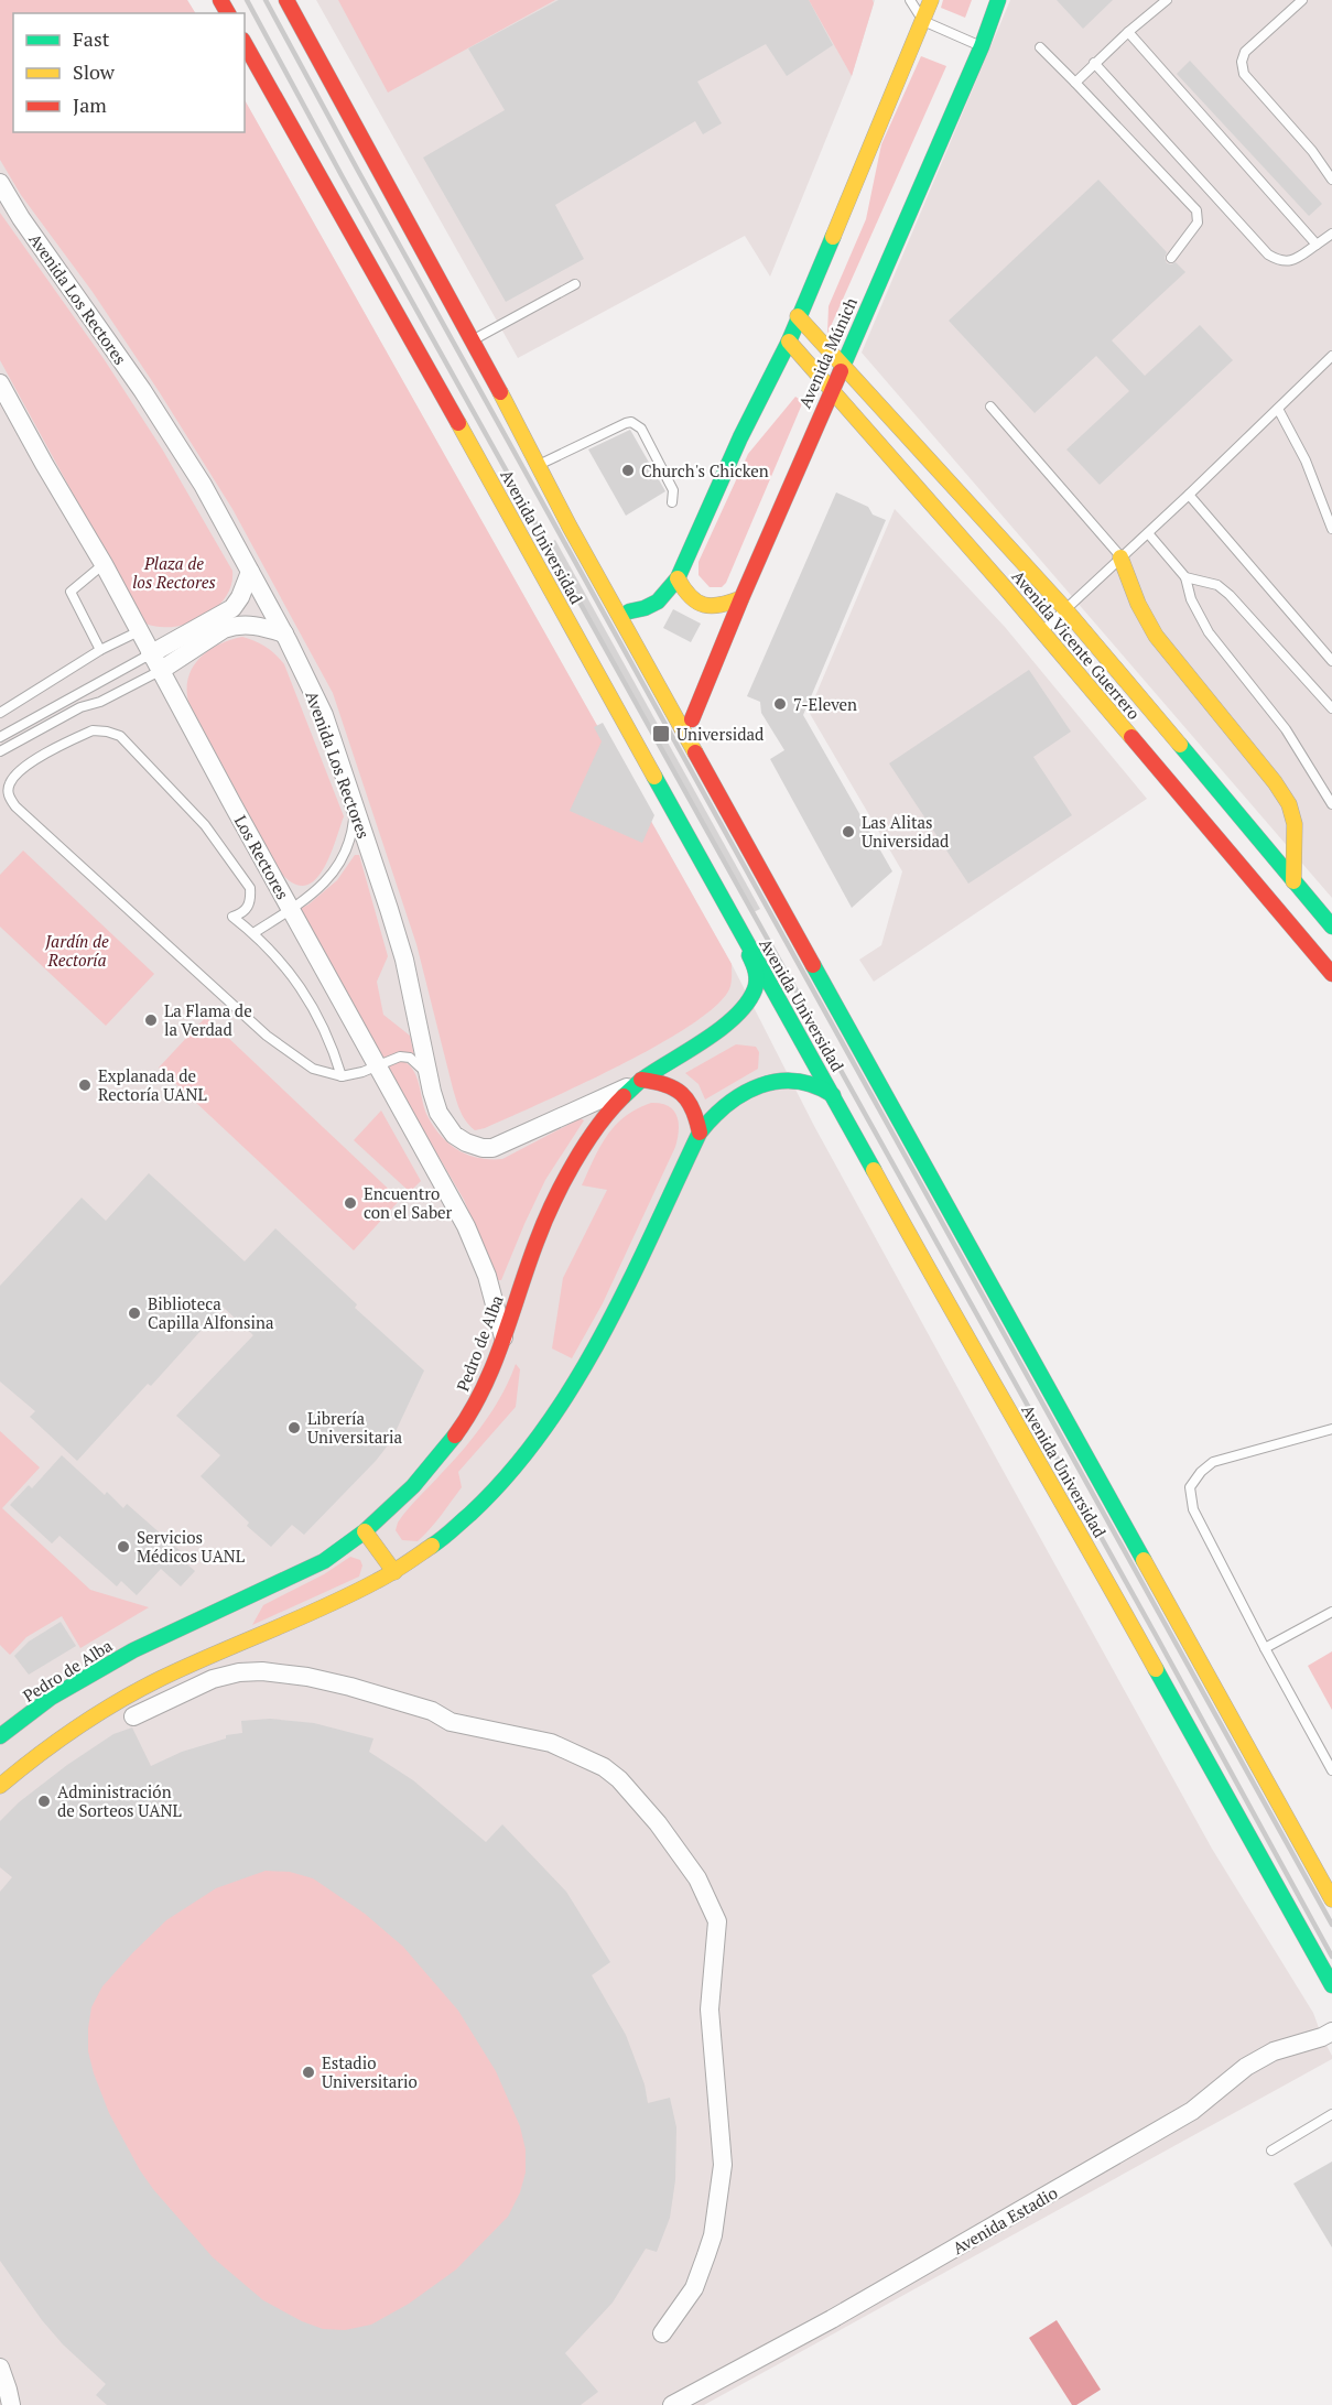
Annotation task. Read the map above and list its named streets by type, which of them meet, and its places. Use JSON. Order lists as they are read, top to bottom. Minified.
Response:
{"streets":{"main road":["Avenida Múnich","Avenida Universidad","Avenida Vicente Guerrero","Pedro de Alba"],"street":["Avenida Los Rectores","Los Rectores","Avenida Estadio"]},"crossings":[["Avenida Los Rectores","Pedro de Alba"],["Avenida Múnich","Avenida Vicente Guerrero"],["Avenida Universidad","Pedro de Alba"],["Los Rectores","Pedro de Alba"]],"parks":["Plaza de los Rectores","Jardín de Rectoría"],"places":{"other":["Church's Chicken","7-Eleven","Las Alitas Universidad","La Flama de la Verdad","Explanada de Rectoría UANL","Encuentro con el Saber","Biblioteca Capilla Alfonsina","Librería Universitaria","Servicios Médicos UANL","Administración de Sorteos UANL","Estadio Universitario"],"transit":["Universidad"]},"legend":["Fast","Slow","Jam"]}
